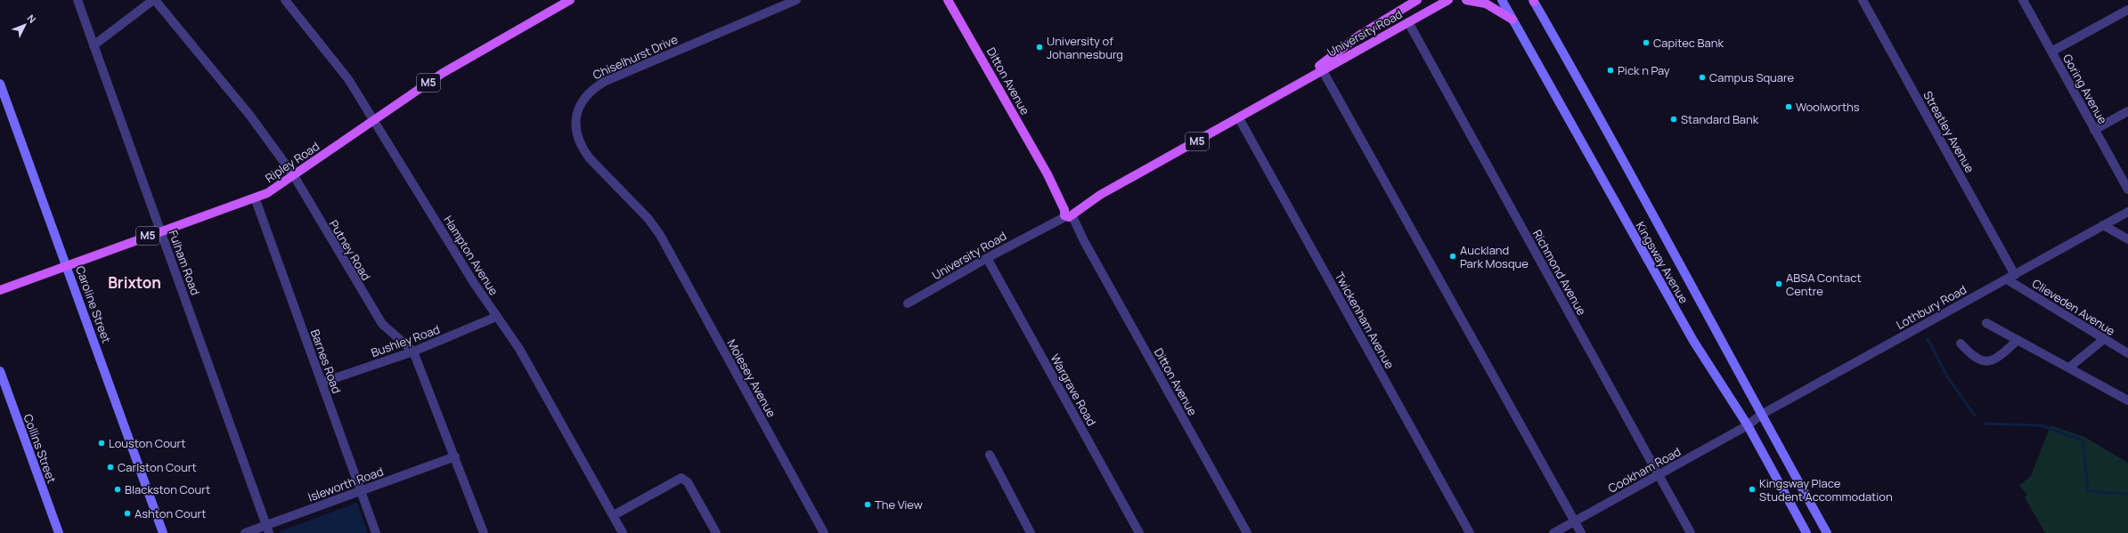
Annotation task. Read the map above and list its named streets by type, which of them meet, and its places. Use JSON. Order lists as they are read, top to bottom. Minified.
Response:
{"streets":{"main road":["University Road","Ditton Avenue","M5","Ripley Road","Kingsway Avenue","Caroline Street","Collins Street"],"street":["Chiselhurst Drive","Goring Avenue","Streatley Avenue","Putney Road","Hampton Avenue","Fulham Road","Richmond Avenue","Lothbury Road","Clieveden Avenue","Twickenham Avenue","Bushley Road","Barnes Road","Molesey Avenue","Wargrave Road","Cookham Road","Isleworth Road"]},"crossings":[["University Road","Ditton Avenue"],["University Road","Richmond Avenue"],["University Road","Twickenham Avenue"],["University Road","Wargrave Road"],["Chiselhurst Drive","Molesey Avenue"],["Streatley Avenue","Lothbury Road"],["Streatley Avenue","Clieveden Avenue"],["Ripley Road","Putney Road"],["Ripley Road","Hampton Avenue"],["Ripley Road","Fulham Road"],["Ripley Road","Caroline Street"],["Ripley Road","Barnes Road"],["Putney Road","Bushley Road"],["Putney Road","Isleworth Road"],["Hampton Avenue","Bushley Road"],["Fulham Road","Isleworth Road"],["Kingsway Avenue","Lothbury Road"],["Kingsway Avenue","Cookham Road"],["Richmond Avenue","Cookham Road"],["Lothbury Road","Clieveden Avenue"],["Lothbury Road","Cookham Road"],["Bushley Road","Barnes Road"],["Barnes Road","Isleworth Road"]],"districts":["Brixton"],"places":["Capitec Bank","University of Johannesburg","Pick n Pay","Campus Square","Woolworths","Standard Bank","Auckland Park Mosque","ABSA Contact Centre","Louston Court","Carlston Court","Blackston Court","Kingsway Place Student Accommodation","The View","Ashton Court"],"north":"top right"}
